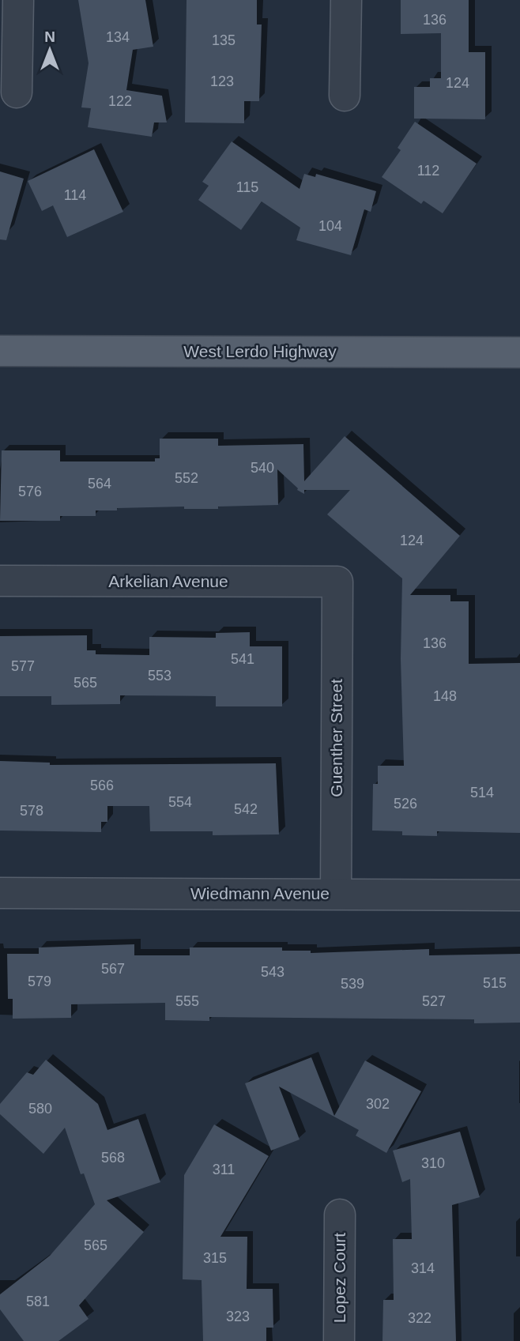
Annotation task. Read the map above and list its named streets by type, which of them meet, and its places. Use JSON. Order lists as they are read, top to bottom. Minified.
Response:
{"streets":{"main road":["West Lerdo Highway"],"street":["Arkelian Avenue","Guenther Street","Wiedmann Avenue","Lopez Court"]},"crossings":[["Arkelian Avenue","Guenther Street"],["Guenther Street","Wiedmann Avenue"]],"house_numbers":["136","134","135","123","124","122","112","115","114","104","540","552","564","576","124","136","541","577","553","565","148","566","514","554","526","542","578","567","543","579","515","539","555","527","302","580","568","310","311","565","315","314","581","323","322"],"north":"top"}
